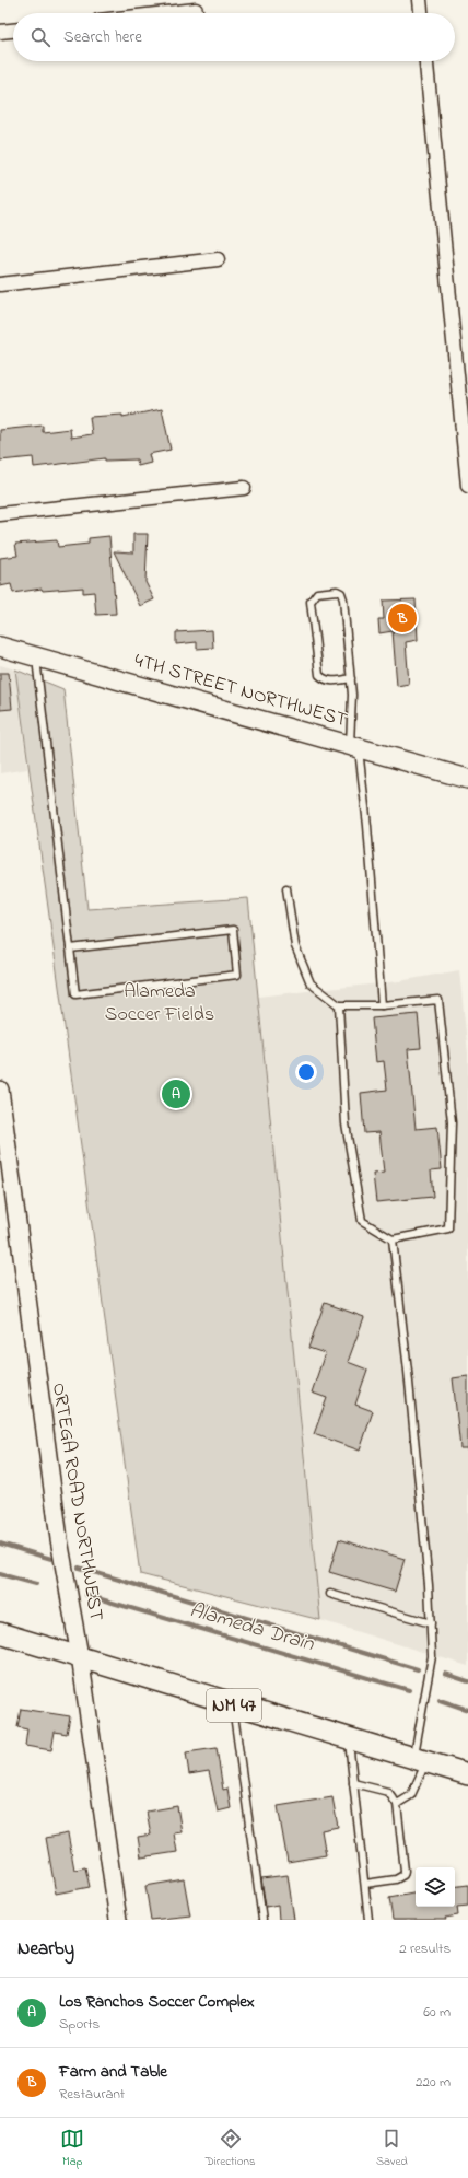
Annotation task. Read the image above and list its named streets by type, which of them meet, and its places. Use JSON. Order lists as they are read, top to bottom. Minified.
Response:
{"streets":{"main road":["4TH STREET NORTHWEST","NM 47"],"street":["ORTEGA ROAD NORTHWEST"]},"crossings":[["ORTEGA ROAD NORTHWEST","NM 47"]],"water":["Alameda Drain"],"parks":["Alameda Soccer Fields"],"page":{"search":"Search here","pins":["B","A"],"heading":["Nearby","2 results"],"list":[{"mark":"A","name":"Los Ranchos Soccer Complex","note":"Sports","value":"60 m"},{"mark":"B","name":"Farm and Table","note":"Restaurant","value":"220 m"}],"nav":["Map","Directions","Saved"]}}
